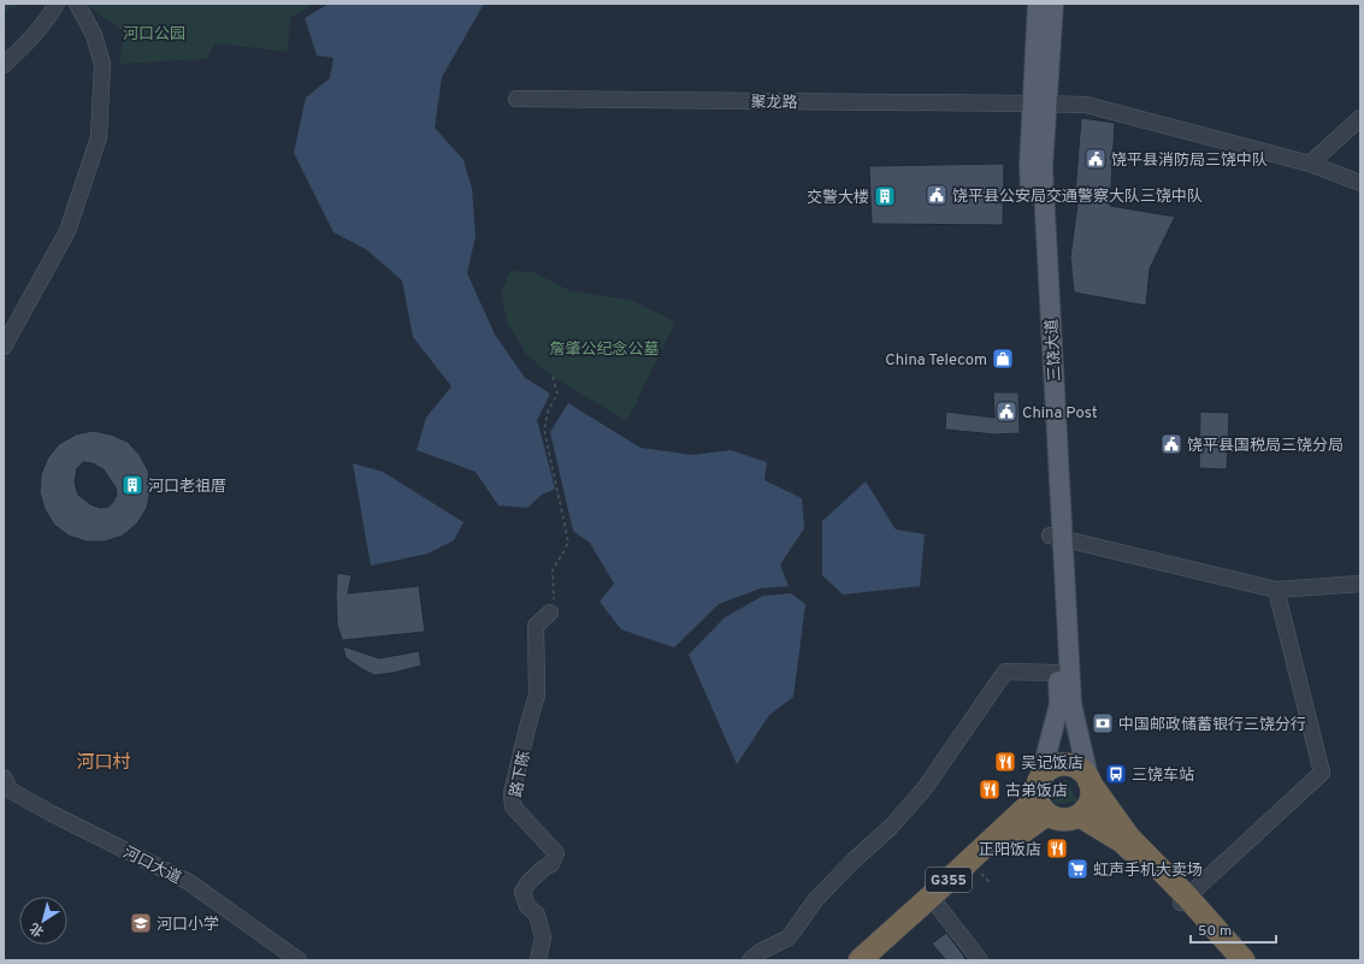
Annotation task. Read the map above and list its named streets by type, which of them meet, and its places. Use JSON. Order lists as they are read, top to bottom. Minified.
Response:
{"streets":{"highway":["G355"],"main road":["三饶大道"],"street":["聚龙路","路下陈","河口大道"]},"crossings":[["聚龙路","三饶大道"],["三饶大道","G355"]],"districts":["河口村"],"parks":["河口公园","詹肇公纪念公墓"],"places":{"public building":["饶平县消防局三饶中队","饶平县公安局交通警察大队三饶中队","China Post","饶平县国税局三饶分局"],"building":["交警大楼","河口老祖厝"],"shop":["China Telecom"],"bank":["中国邮政储蓄银行三饶分行"],"restaurant":["吴记饭店","古弟饭店","正阳饭店"],"bus stop":["三饶车站"],"supermarket":["虹声手机大卖场"],"school or university":["河口小学"]},"scale_bar":"50 m","north":"bottom left"}
